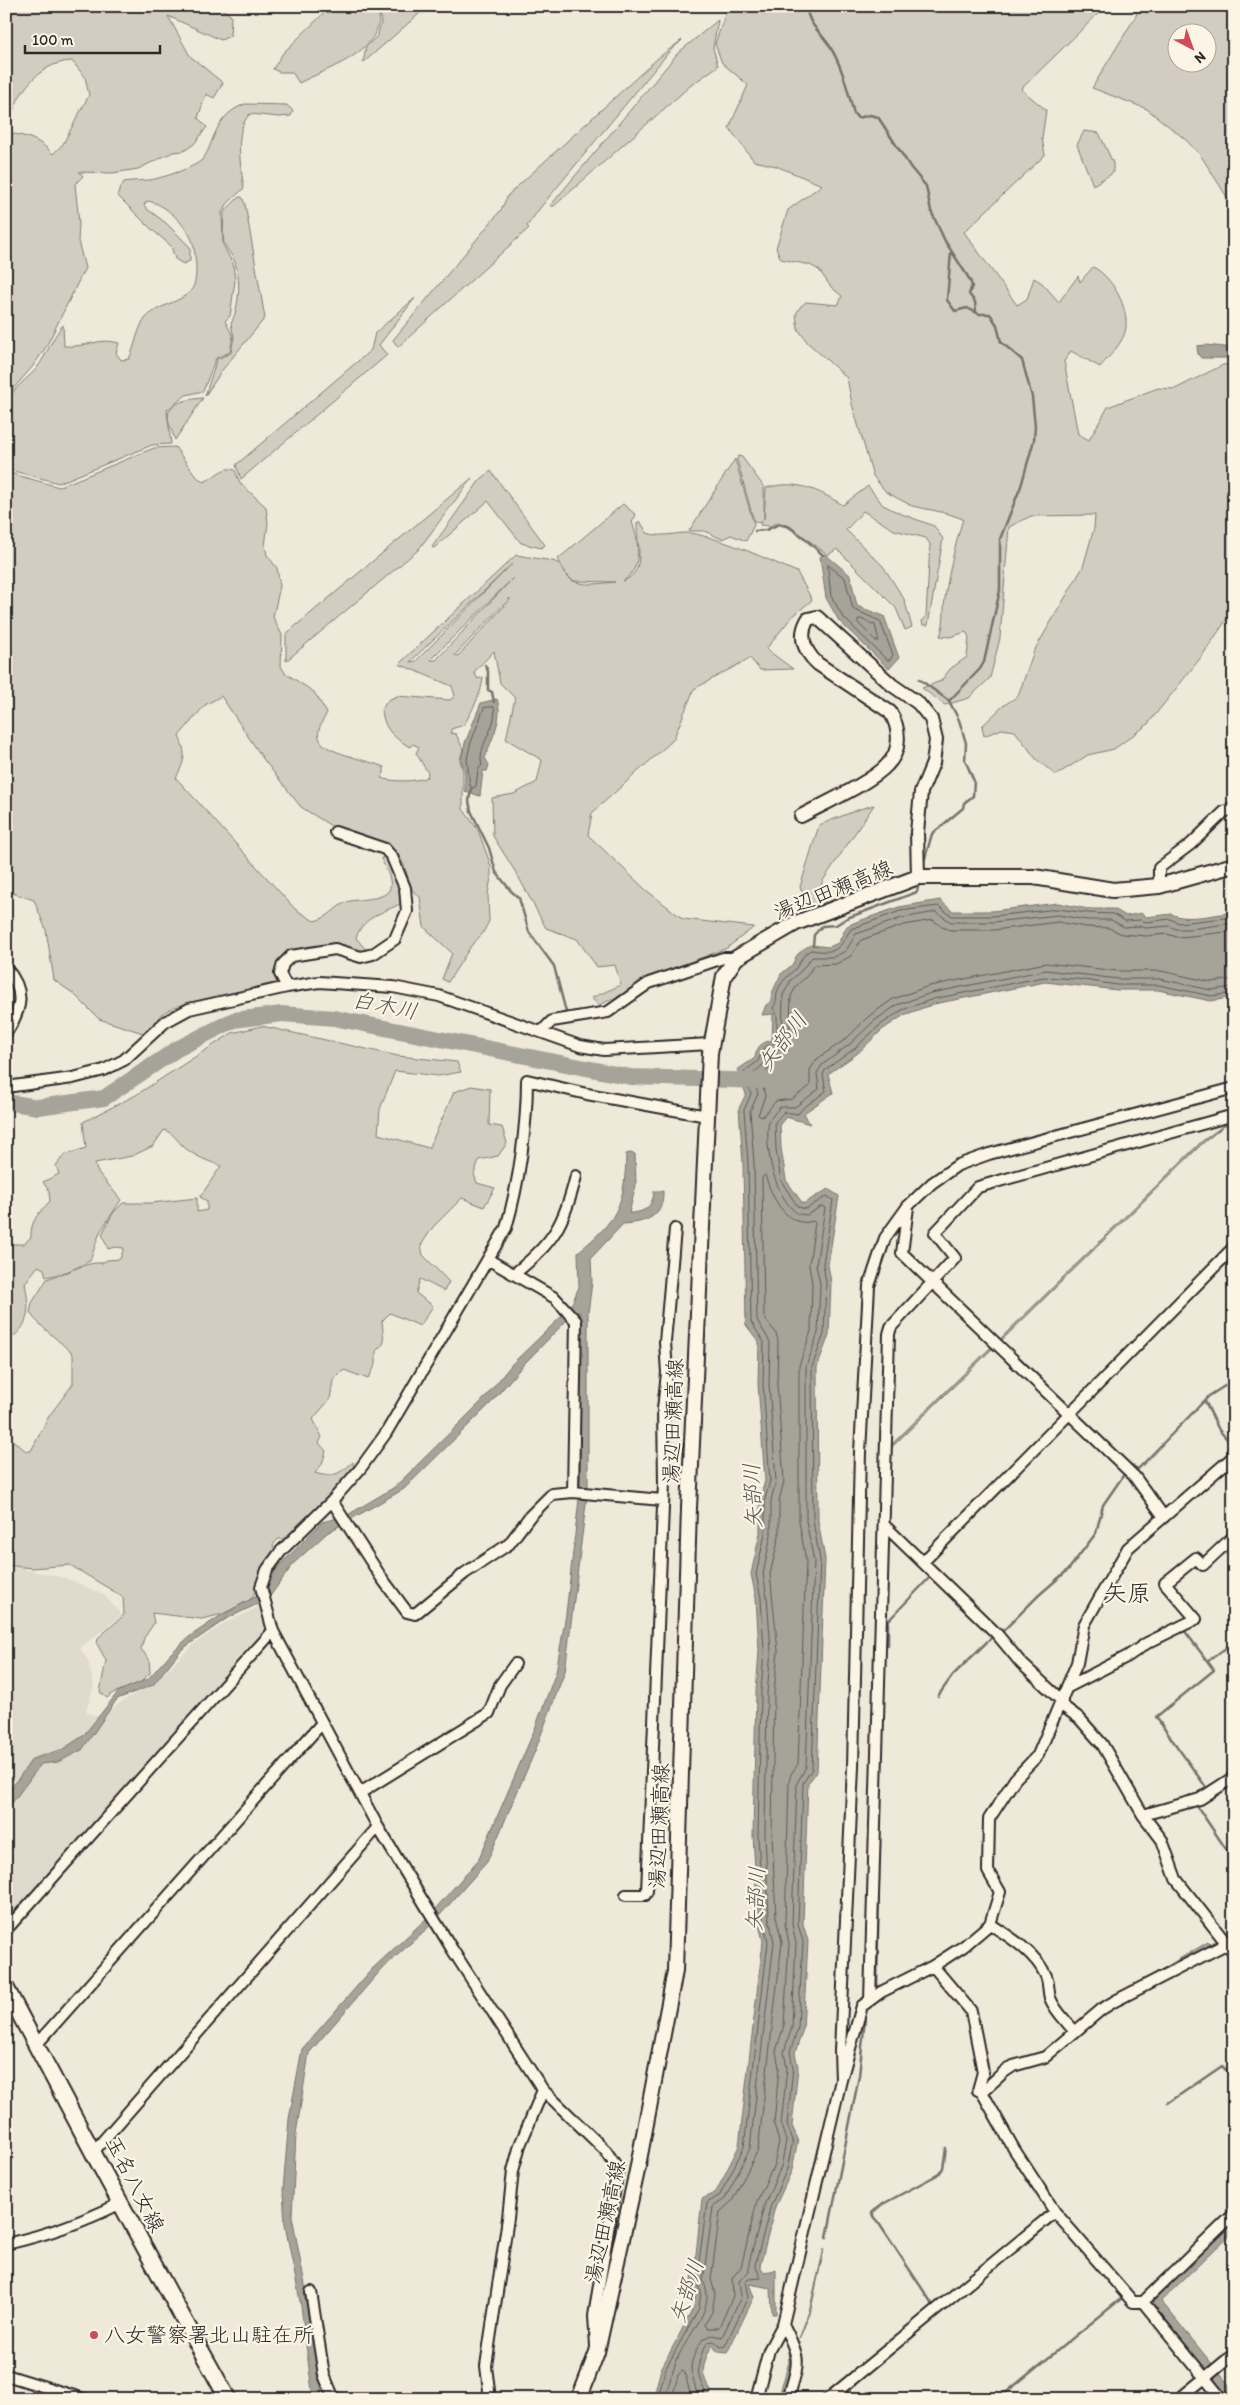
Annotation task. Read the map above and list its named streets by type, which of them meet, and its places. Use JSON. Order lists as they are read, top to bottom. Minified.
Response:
{"streets":{"main road":["湯辺田瀬高線","玉名八女線"]},"districts":["矢原"],"water":["白木川","矢部川"],"places":["八女警察署北山駐在所"],"scale_bar":"100 m","north":"bottom right"}
